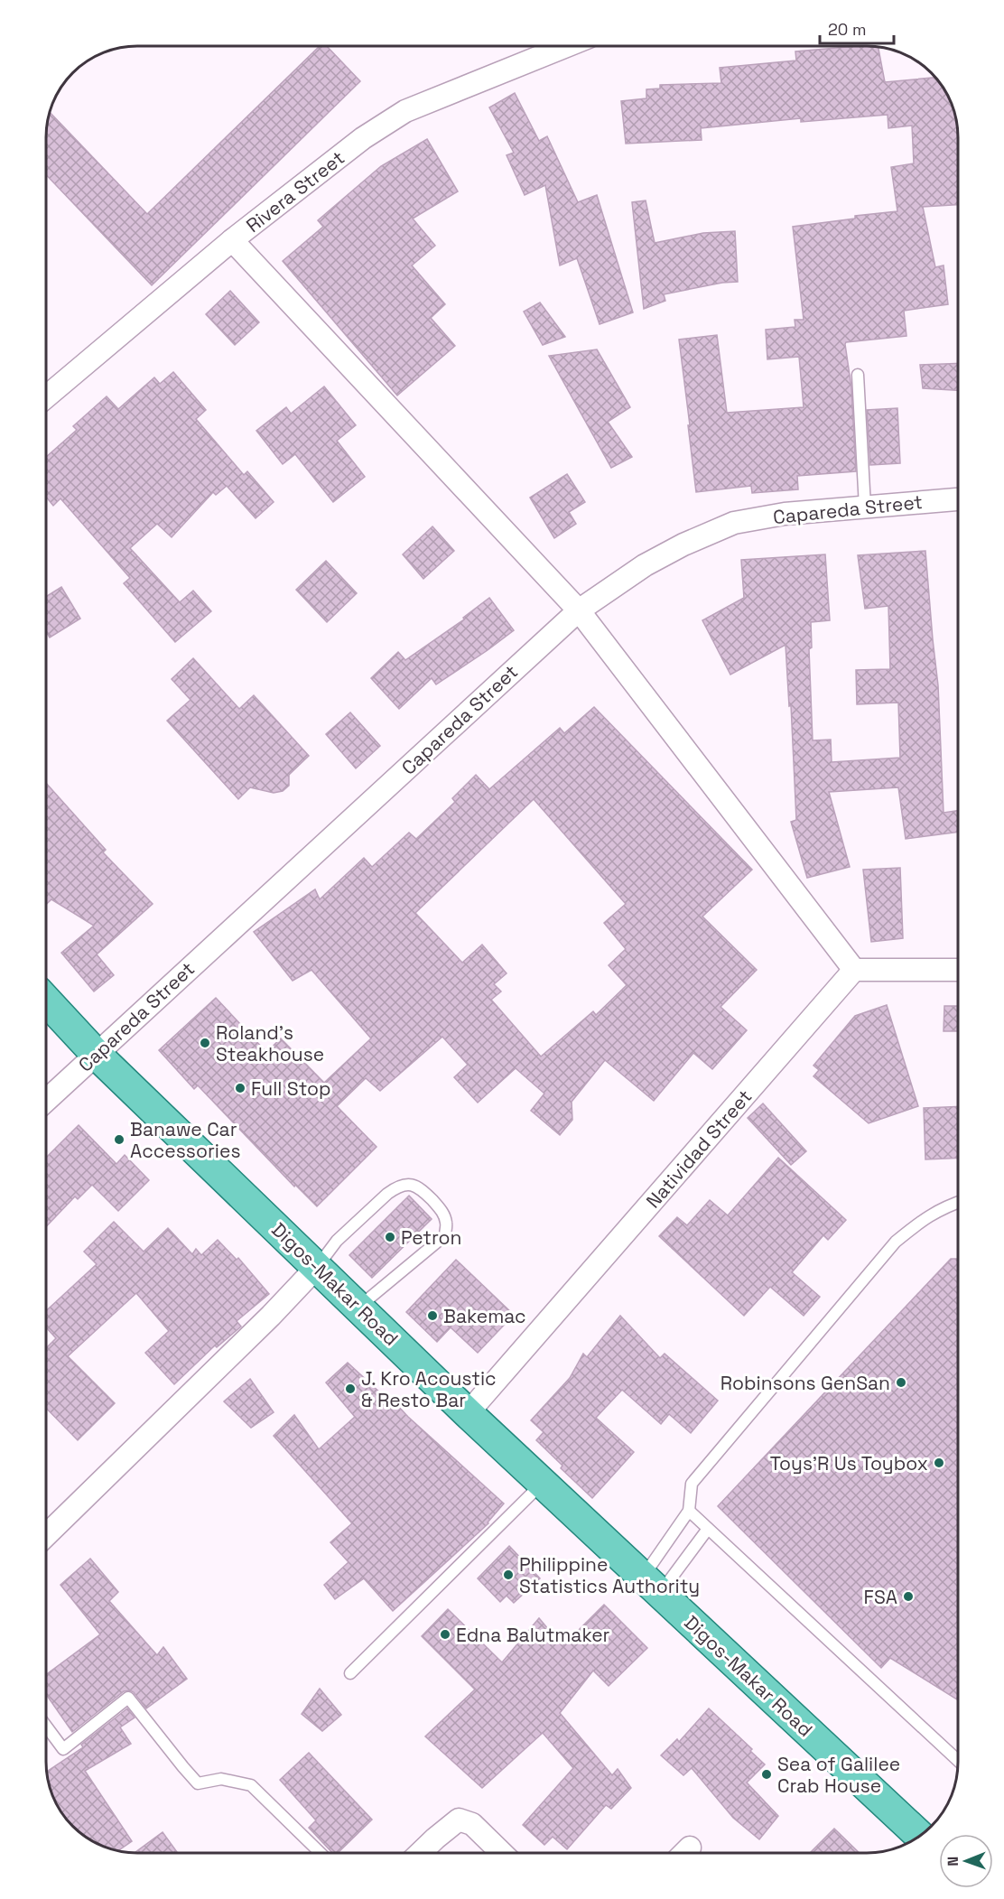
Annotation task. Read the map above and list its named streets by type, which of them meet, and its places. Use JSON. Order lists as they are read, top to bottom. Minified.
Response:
{"streets":{"main road":["Digos-Makar Road"],"street":["Rivera Street","Capareda Street","Natividad Street"]},"crossings":[["Capareda Street","Digos-Makar Road"],["Natividad Street","Digos-Makar Road"]],"places":["Roland's Steakhouse","Full Stop","Banawe Car Accessories","Petron","Bakemac","Robinsons GenSan","J. Kro Acoustic & Resto Bar","Toys'R Us Toybox","Philippine Statistics Authority","FSA","Edna Balutmaker","Sea of Galilee Crab House"],"scale_bar":"20 m","north":"left"}
